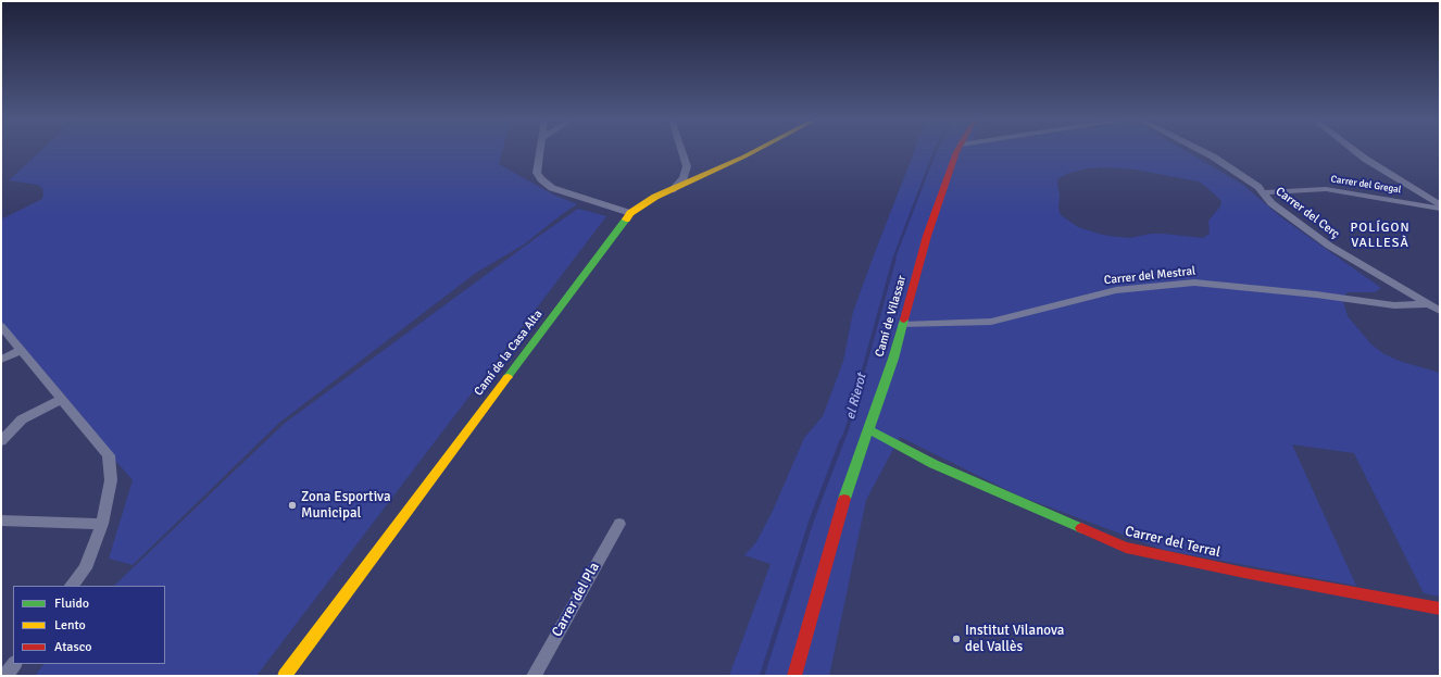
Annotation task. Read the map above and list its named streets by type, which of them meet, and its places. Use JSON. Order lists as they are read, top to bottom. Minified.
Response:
{"streets":{"street":["Carrer del Gregal","Carrer del Cerç","Carrer del Mestral","Camí de Vilassar","Camí de la Casa Alta","Carrer del Terral","Carrer del Pla"]},"crossings":[["Carrer del Gregal","Carrer del Cerç"],["Carrer del Cerç","Carrer del Mestral"],["Carrer del Mestral","Camí de Vilassar"],["Camí de Vilassar","Carrer del Terral"]],"districts":["POLÍGON VALLESÀ"],"water":["el Rierot"],"places":["Zona Esportiva Municipal","Institut Vilanova del Vallès"],"legend":["Fluido","Lento","Atasco"]}
